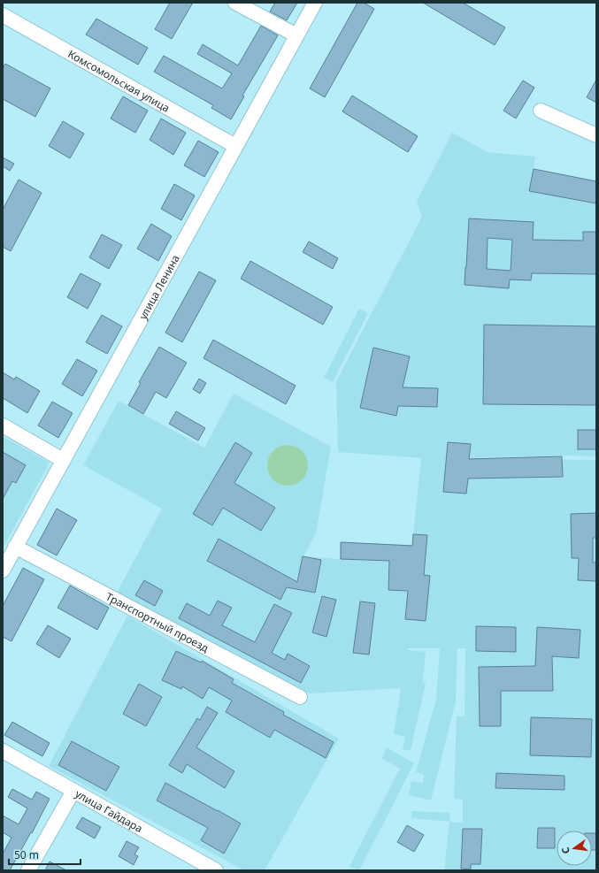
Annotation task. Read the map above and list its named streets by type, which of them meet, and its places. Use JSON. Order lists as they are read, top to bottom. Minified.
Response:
{"streets":{"street":["Комсомольская улица","улица Ленина","Транспортный проезд","улица Гайдара"]},"crossings":[["Комсомольская улица","улица Ленина"],["улица Ленина","Транспортный проезд"]],"scale_bar":"50 m","north":"left"}
